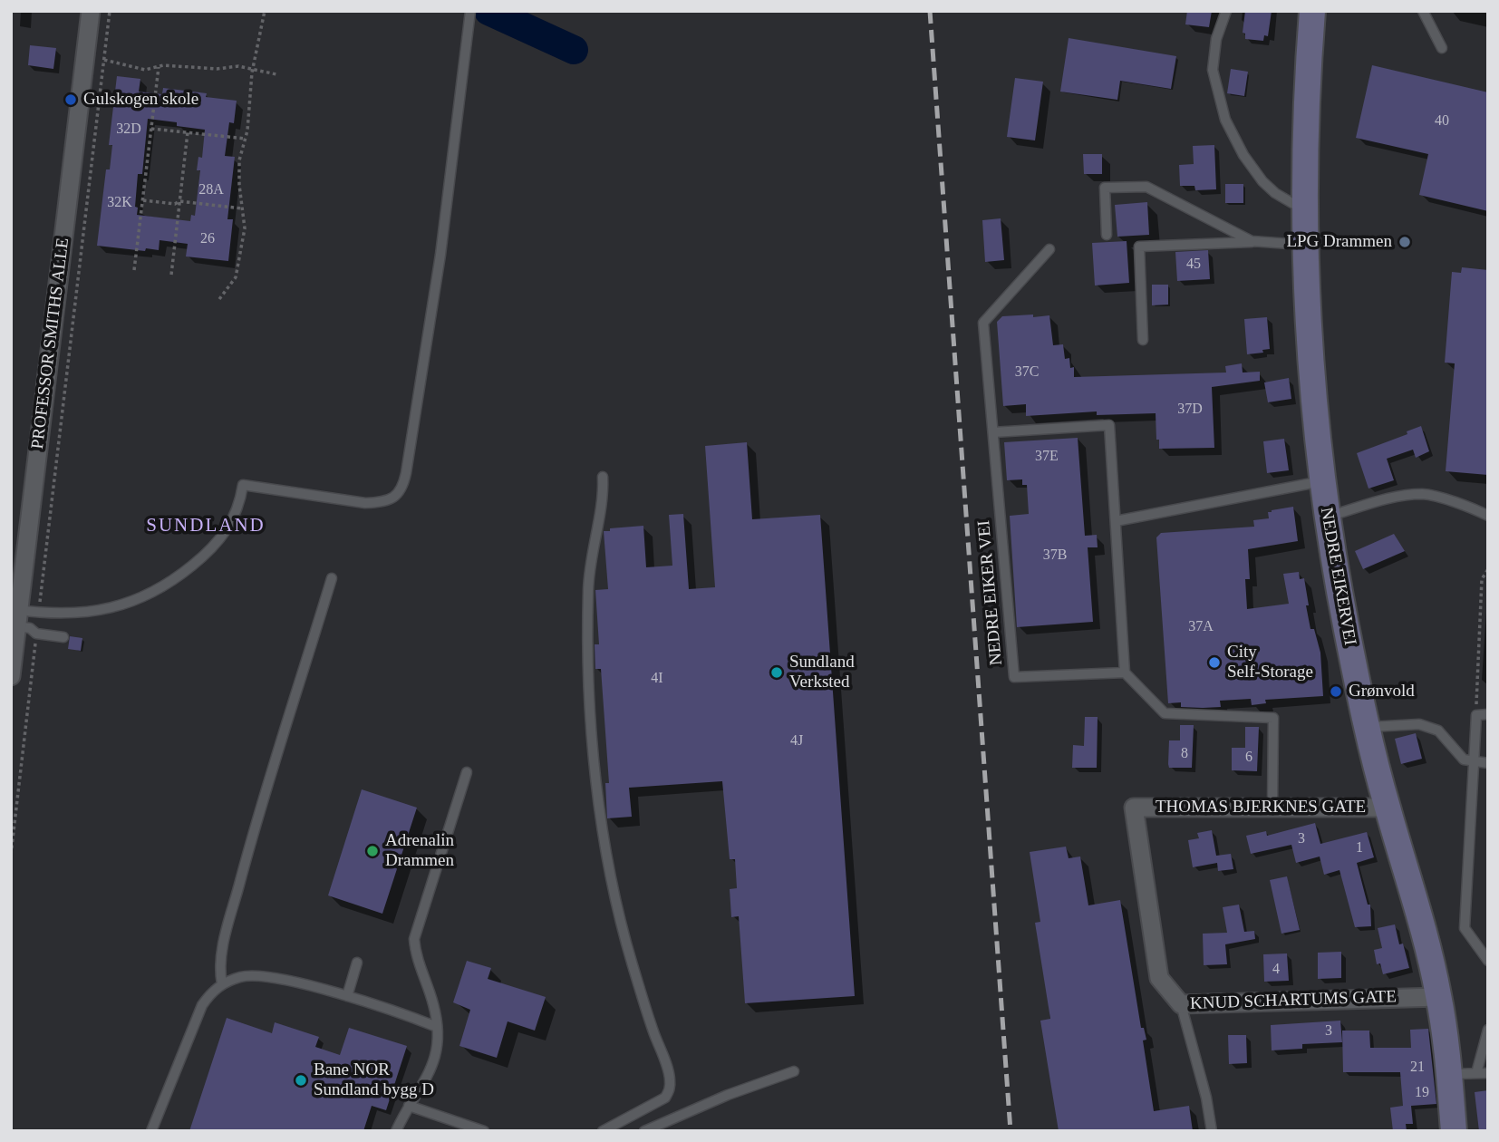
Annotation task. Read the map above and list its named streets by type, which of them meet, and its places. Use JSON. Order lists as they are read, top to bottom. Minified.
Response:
{"streets":{"main road":["NEDRE EIKERVEI"],"street":["PROFESSOR SMITHS ALLE","THOMAS BJERKNES GATE","KNUD SCHARTUMS GATE"],"lane":["NEDRE EIKER VEI"]},"crossings":[["NEDRE EIKERVEI","THOMAS BJERKNES GATE"],["NEDRE EIKERVEI","KNUD SCHARTUMS GATE"],["THOMAS BJERKNES GATE","KNUD SCHARTUMS GATE"]],"districts":["SUNDLAND"],"places":["Gulskogen skole","LPG Drammen","City Self-Storage","Sundland Verksted","Grønvold","Adrenalin Drammen","Bane NOR Sundland bygg D"],"house_numbers":["40","32D","28A","32K","26","45","37C","37D","37E","37B","37A","4I","4J","8","6","3","1","4","3","21","19"]}
